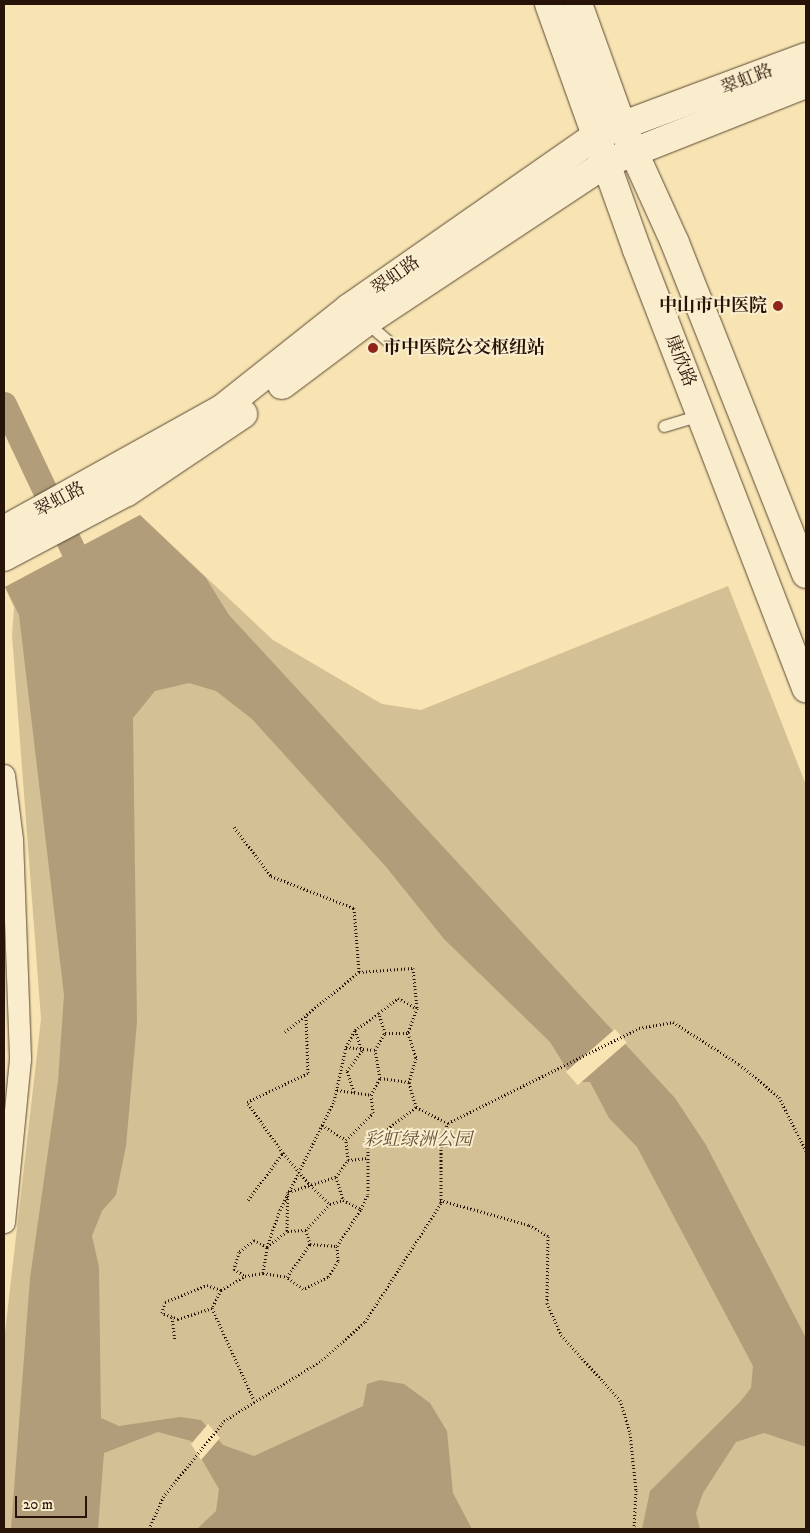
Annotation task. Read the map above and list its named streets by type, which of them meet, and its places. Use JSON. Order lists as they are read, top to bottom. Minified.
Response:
{"streets":{"street":["翠虹路","康欣路"]},"crossings":[["翠虹路","康欣路"]],"parks":["彩虹绿洲公园"],"places":["中山市中医院","市中医院公交枢纽站"],"scale_bar":"20 m"}
